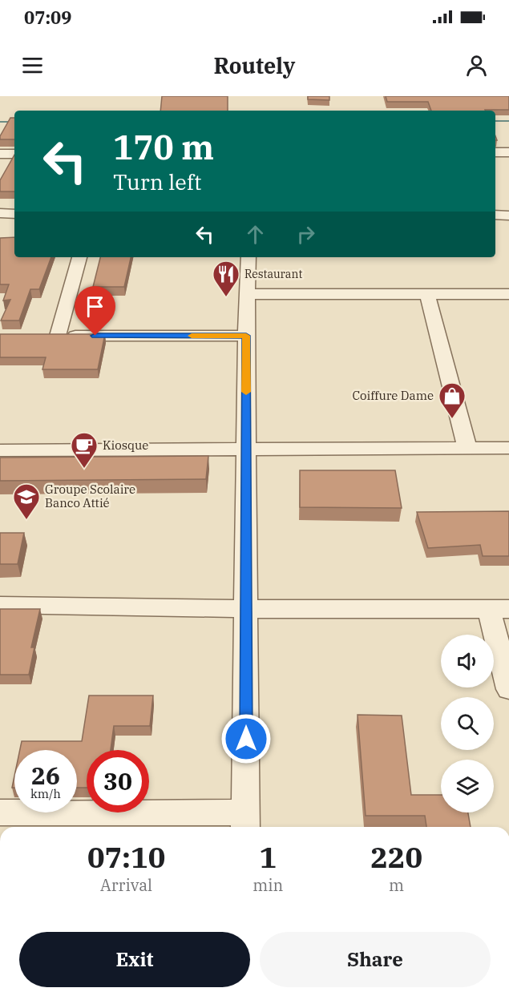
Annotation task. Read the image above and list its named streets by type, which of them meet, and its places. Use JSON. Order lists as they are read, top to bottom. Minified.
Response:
{"places":{"restaurant":["Restaurant"],"shop":["Coiffure Dame"],"cafe":["Kiosque"],"school or university":["Groupe Scolaire Banco Attié"]},"page":{"status":"07:09","header":"Routely","turn":["170 m","Turn left"],"speed":"26 km/h","limit":"30","eta":["07:10","Arrival","1","min","220","m"],"buttons":["Exit","Share"]}}
